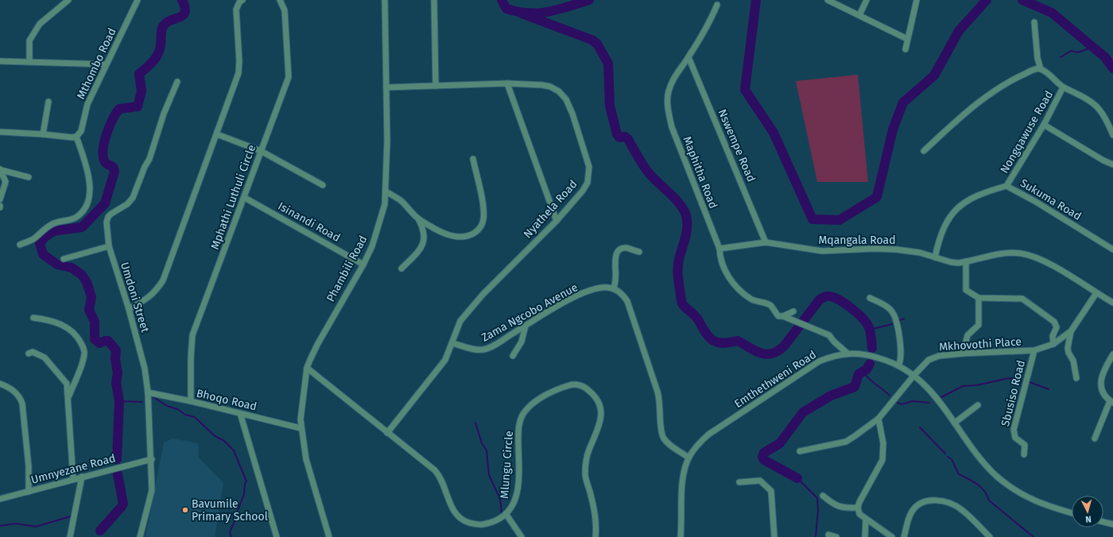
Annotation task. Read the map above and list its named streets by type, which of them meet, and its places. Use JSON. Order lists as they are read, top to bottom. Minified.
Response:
{"streets":{"street":["Mthombo Road","Nongqawuse Road","Nswempe Road","Maphitha Road","Mphathi Luthuli Circle","Sukuma Road","Nyathela Road","Isinandi Road","Mqangala Road","Phambili Road","Umdoni Street","Zama Ngcobo Avenue","Mkhovothi Place","Emthethweni Road","Sbusiso Road","Bhoqo Road","Mlungu Circle","Umnyezane Road"]},"crossings":[["Nongqawuse Road","Sukuma Road"],["Nswempe Road","Maphitha Road"],["Nswempe Road","Mqangala Road"],["Maphitha Road","Mqangala Road"],["Mphathi Luthuli Circle","Isinandi Road"],["Mphathi Luthuli Circle","Bhoqo Road"],["Sukuma Road","Mqangala Road"],["Nyathela Road","Phambili Road"],["Nyathela Road","Zama Ngcobo Avenue"],["Nyathela Road","Mlungu Circle"],["Isinandi Road","Phambili Road"],["Mqangala Road","Mkhovothi Place"],["Phambili Road","Bhoqo Road"],["Phambili Road","Mlungu Circle"],["Umdoni Street","Bhoqo Road"],["Umdoni Street","Umnyezane Road"],["Mkhovothi Place","Emthethweni Road"],["Mkhovothi Place","Sbusiso Road"]],"places":["Bavumile Primary School"],"north":"bottom"}
